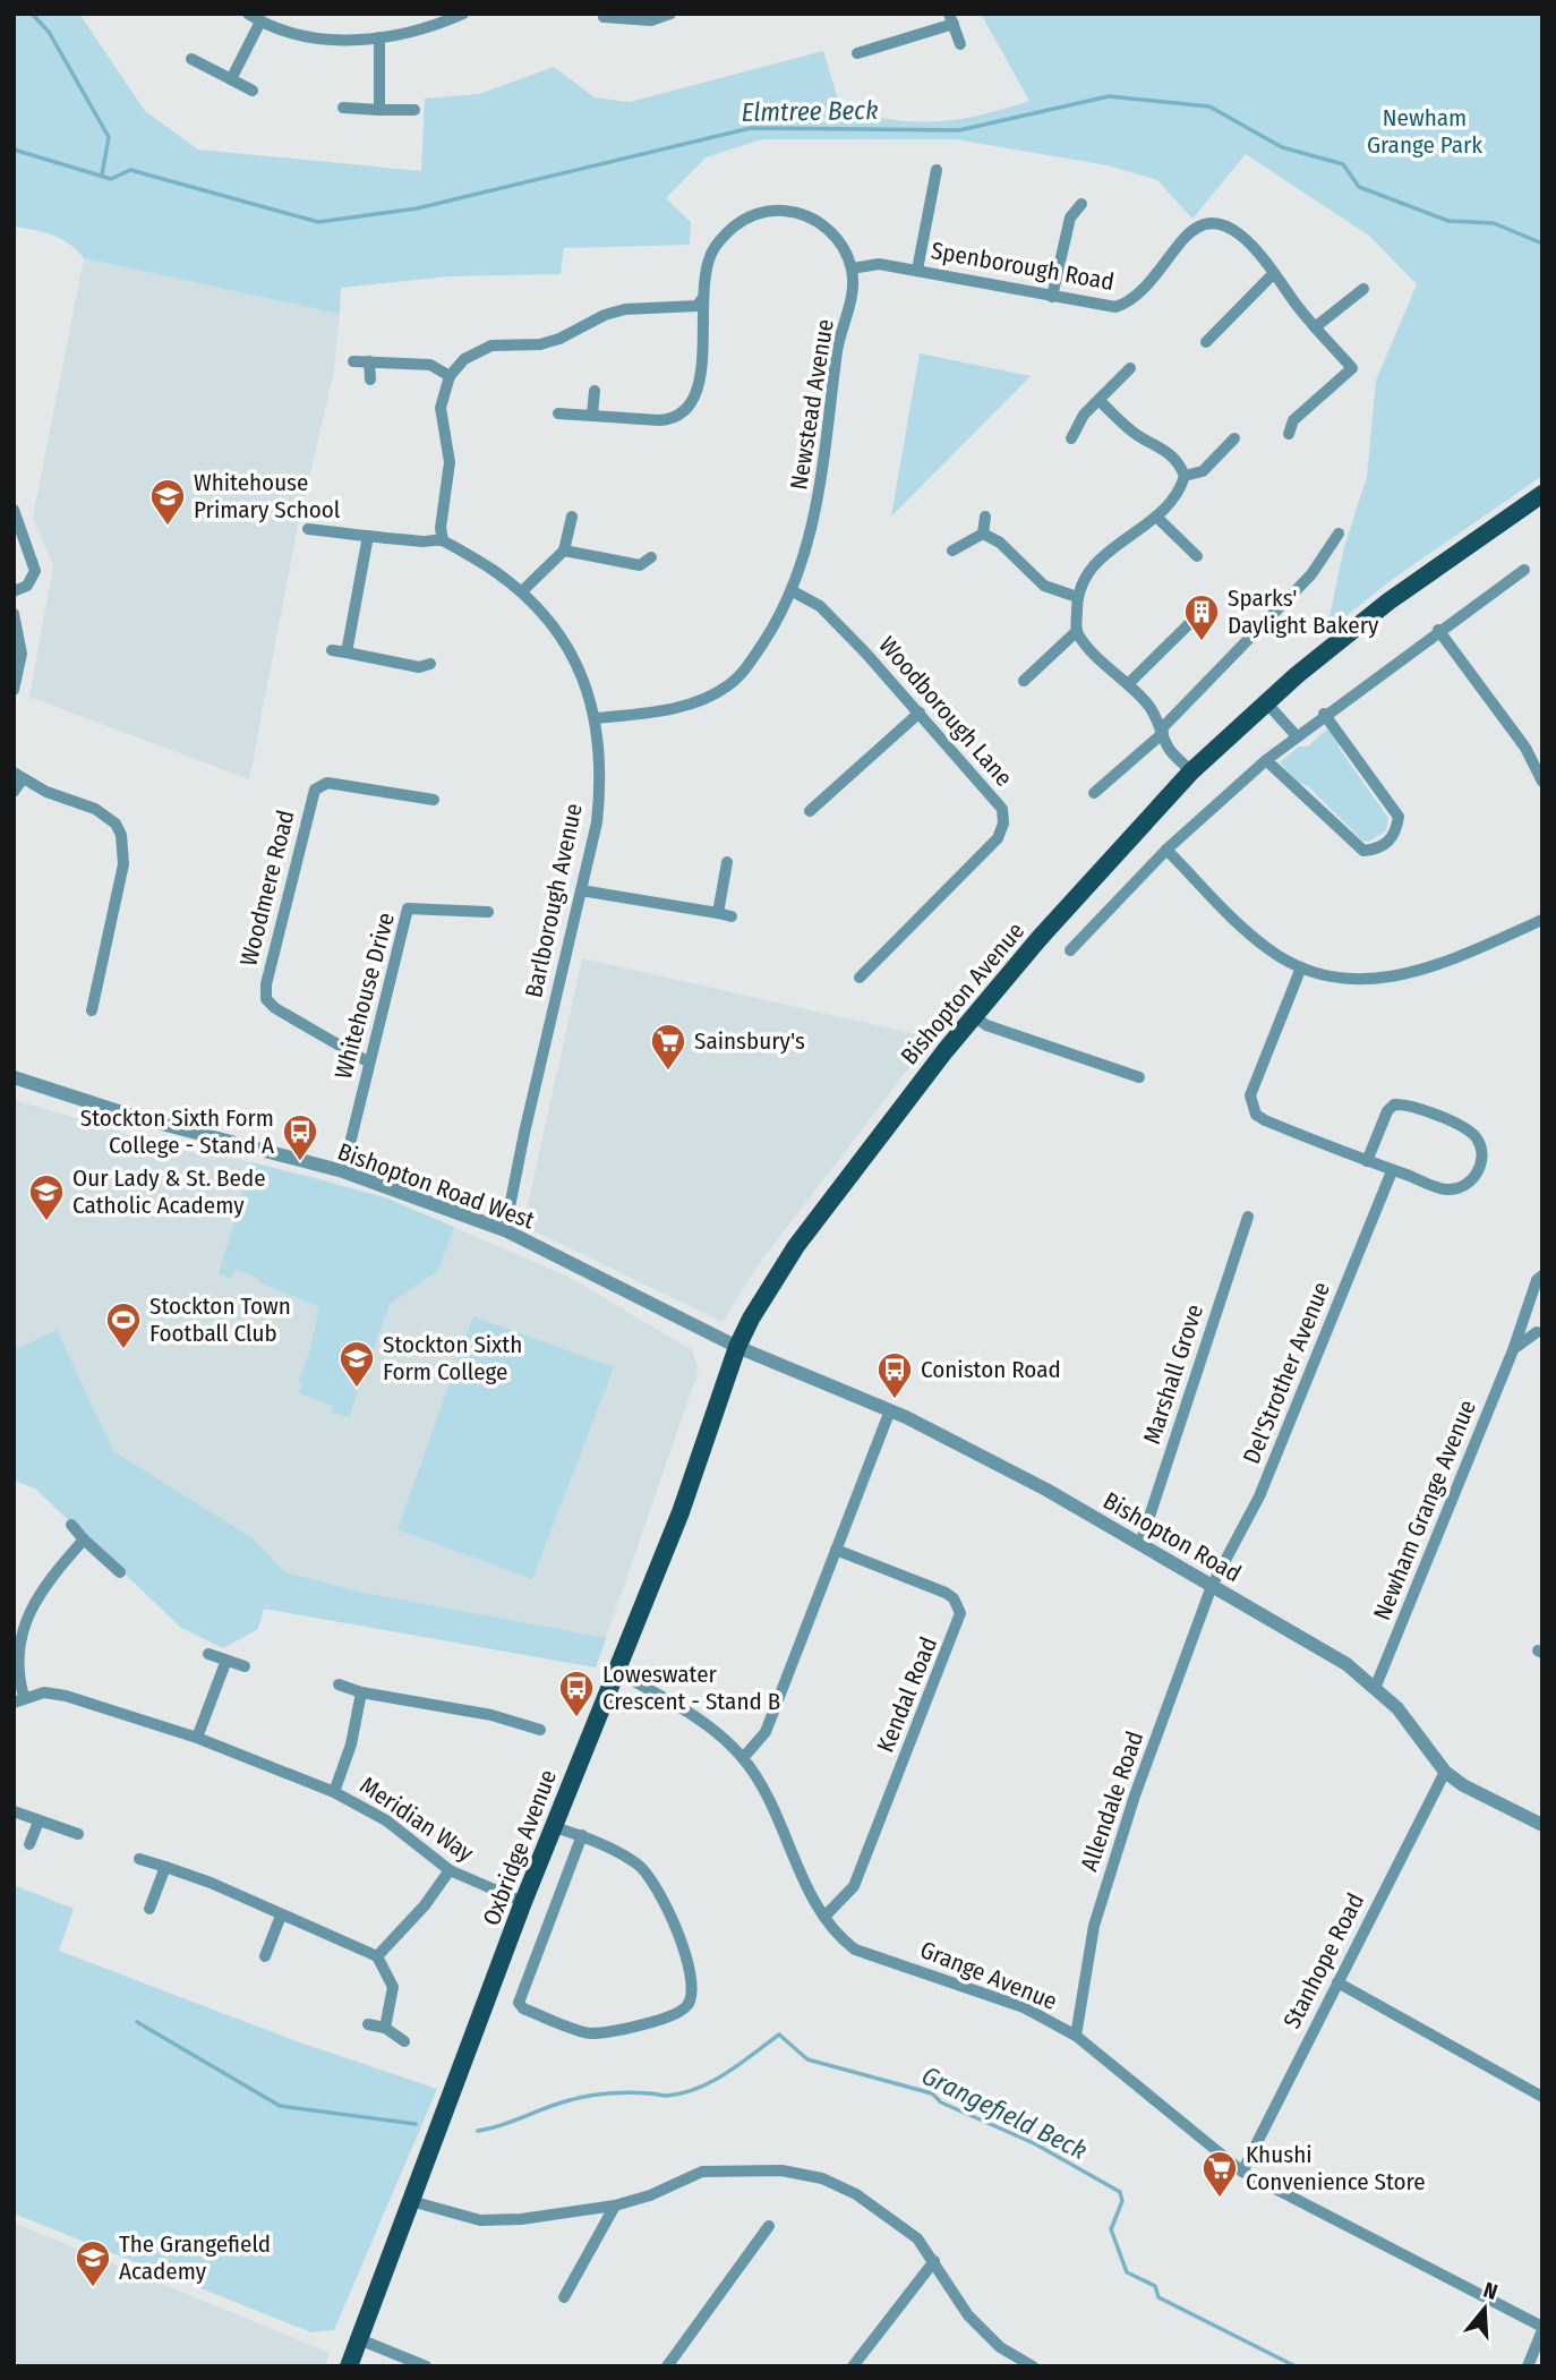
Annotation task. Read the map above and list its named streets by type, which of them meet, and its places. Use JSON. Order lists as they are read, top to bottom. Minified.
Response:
{"streets":{"main road":["Bishopton Avenue","Oxbridge Avenue"],"street":["Spenborough Road","Newstead Avenue","Woodborough Lane","Woodmere Road","Barlborough Avenue","Whitehouse Drive","Bishopton Road West","Del'Strother Avenue","Marshall Grove","Newham Grange Avenue","Bishopton Road","Kendal Road","Allendale Road","Meridian Way","Stanhope Road","Grange Avenue"]},"crossings":[["Spenborough Road","Newstead Avenue"],["Newstead Avenue","Woodborough Lane"],["Newstead Avenue","Barlborough Avenue"],["Woodmere Road","Whitehouse Drive"],["Barlborough Avenue","Bishopton Road West"],["Bishopton Avenue","Bishopton Road West"],["Bishopton Avenue","Bishopton Road"],["Bishopton Avenue","Oxbridge Avenue"],["Whitehouse Drive","Bishopton Road West"],["Bishopton Road West","Bishopton Road"],["Bishopton Road West","Oxbridge Avenue"],["Del'Strother Avenue","Bishopton Road"],["Del'Strother Avenue","Allendale Road"],["Marshall Grove","Bishopton Road"],["Newham Grange Avenue","Bishopton Road"],["Bishopton Road","Allendale Road"],["Bishopton Road","Oxbridge Avenue"],["Bishopton Road","Stanhope Road"],["Kendal Road","Grange Avenue"],["Allendale Road","Grange Avenue"],["Meridian Way","Oxbridge Avenue"],["Oxbridge Avenue","Grange Avenue"],["Stanhope Road","Grange Avenue"]],"water":["Elmtree Beck","Grangefield Beck"],"parks":["Newham Grange Park"],"places":{"school or university":["Whitehouse Primary School","Our Lady & St. Bede Catholic Academy","Stockton Sixth Form College","The Grangefield Academy"],"building":["Sparks' Daylight Bakery"],"supermarket":["Sainsbury's","Khushi Convenience Store"],"bus stop":["Stockton Sixth Form College - Stand A","Coniston Road","Loweswater Crescent - Stand B"],"sports":["Stockton Town Football Club"]},"north":"top"}
